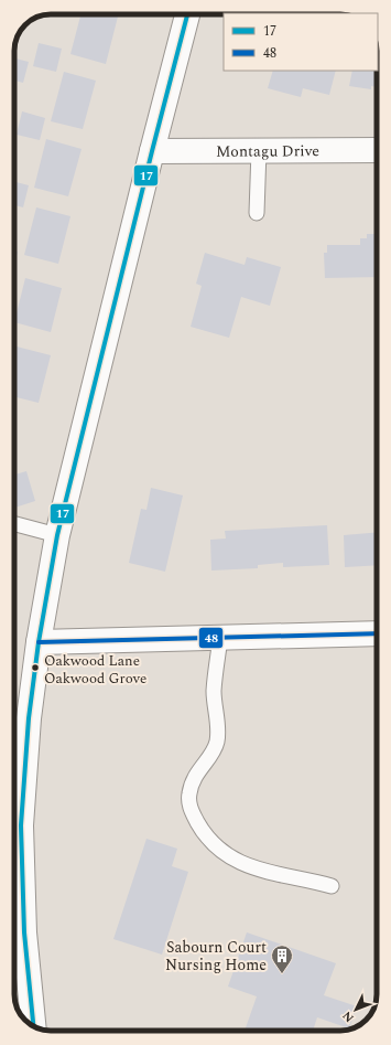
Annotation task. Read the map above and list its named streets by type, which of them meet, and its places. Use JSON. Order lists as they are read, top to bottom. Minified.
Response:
{"streets":{"street":["Montagu Drive"]},"places":{"other":["Oakwood Lane Oakwood Grove"],"building":["Sabourn Court Nursing Home"]},"lines":["transit line 17","transit line 48"],"legend":["17","48"],"north":"bottom left"}
